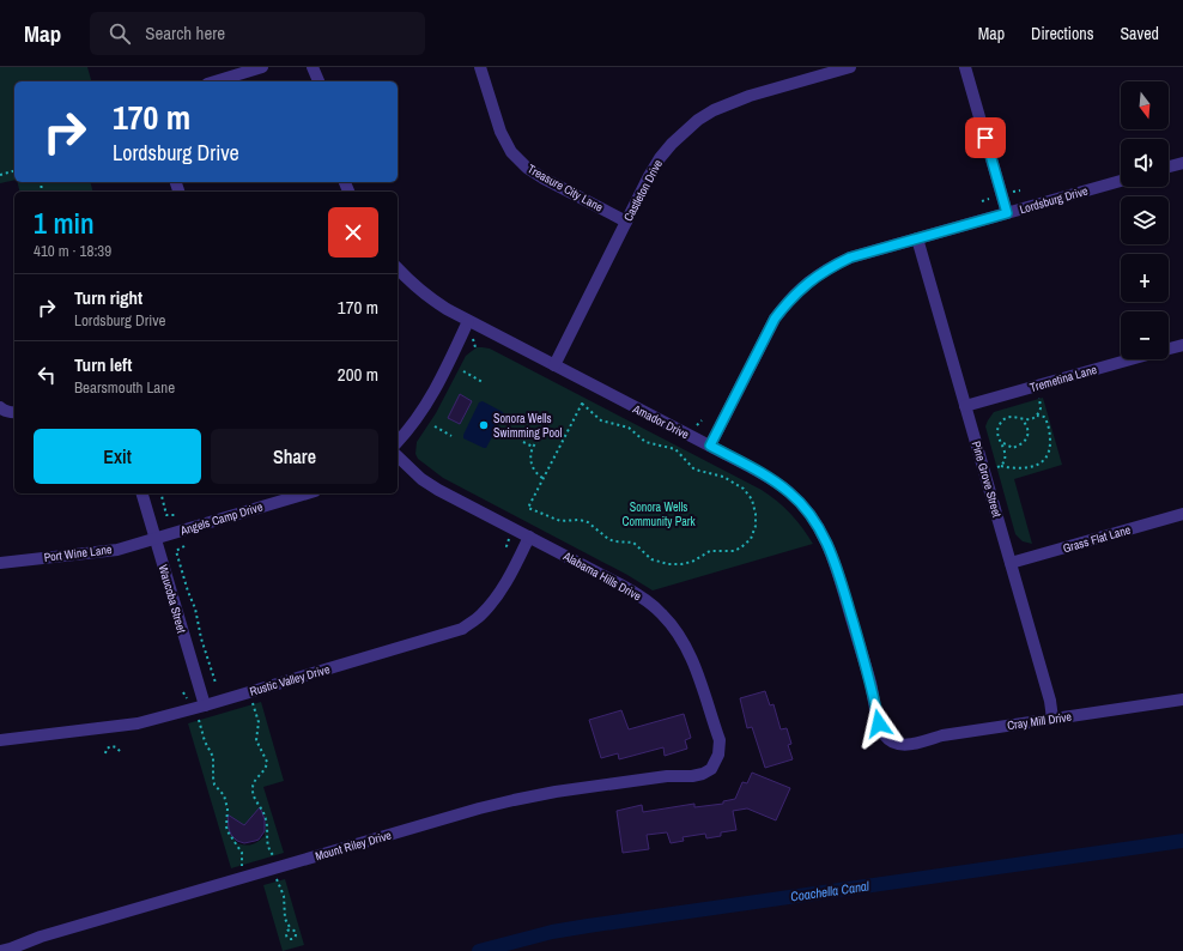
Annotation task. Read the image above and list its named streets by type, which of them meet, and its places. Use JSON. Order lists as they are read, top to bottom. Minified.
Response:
{"streets":{"street":["Treasure City Lane","Castleton Drive","Lordsburg Drive","Tremetina Lane","Amador Drive","Pine Grove Street","Angels Camp Drive","Grass Flat Lane","Port Wine Lane","Alabama Hills Drive","Waucoba Street","Rustic Valley Drive","Cray Mill Drive","Mount Riley Drive"]},"crossings":[["Treasure City Lane","Castleton Drive"],["Castleton Drive","Amador Drive"],["Lordsburg Drive","Amador Drive"],["Lordsburg Drive","Pine Grove Street"],["Tremetina Lane","Pine Grove Street"],["Amador Drive","Cray Mill Drive"],["Pine Grove Street","Grass Flat Lane"],["Pine Grove Street","Cray Mill Drive"],["Angels Camp Drive","Port Wine Lane"],["Angels Camp Drive","Waucoba Street"],["Port Wine Lane","Waucoba Street"],["Alabama Hills Drive","Rustic Valley Drive"],["Alabama Hills Drive","Mount Riley Drive"],["Waucoba Street","Rustic Valley Drive"]],"water":["Coachella Canal"],"parks":["Sonora Wells Community Park"],"places":["Sonora Wells Swimming Pool"],"north":"bottom","page":{"header":"Map","search":"Search here","nav":["Map","Directions","Saved"],"map_buttons":["+","−"],"turn":["170 m","Lordsburg Drive"],"heading":["1 min","410 m · 18:39"],"list":[{"name":"Turn right","note":"Lordsburg Drive","value":"170 m"},{"name":"Turn left","note":"Bearsmouth Lane","value":"200 m"}],"buttons":["Exit","Share"]}}
